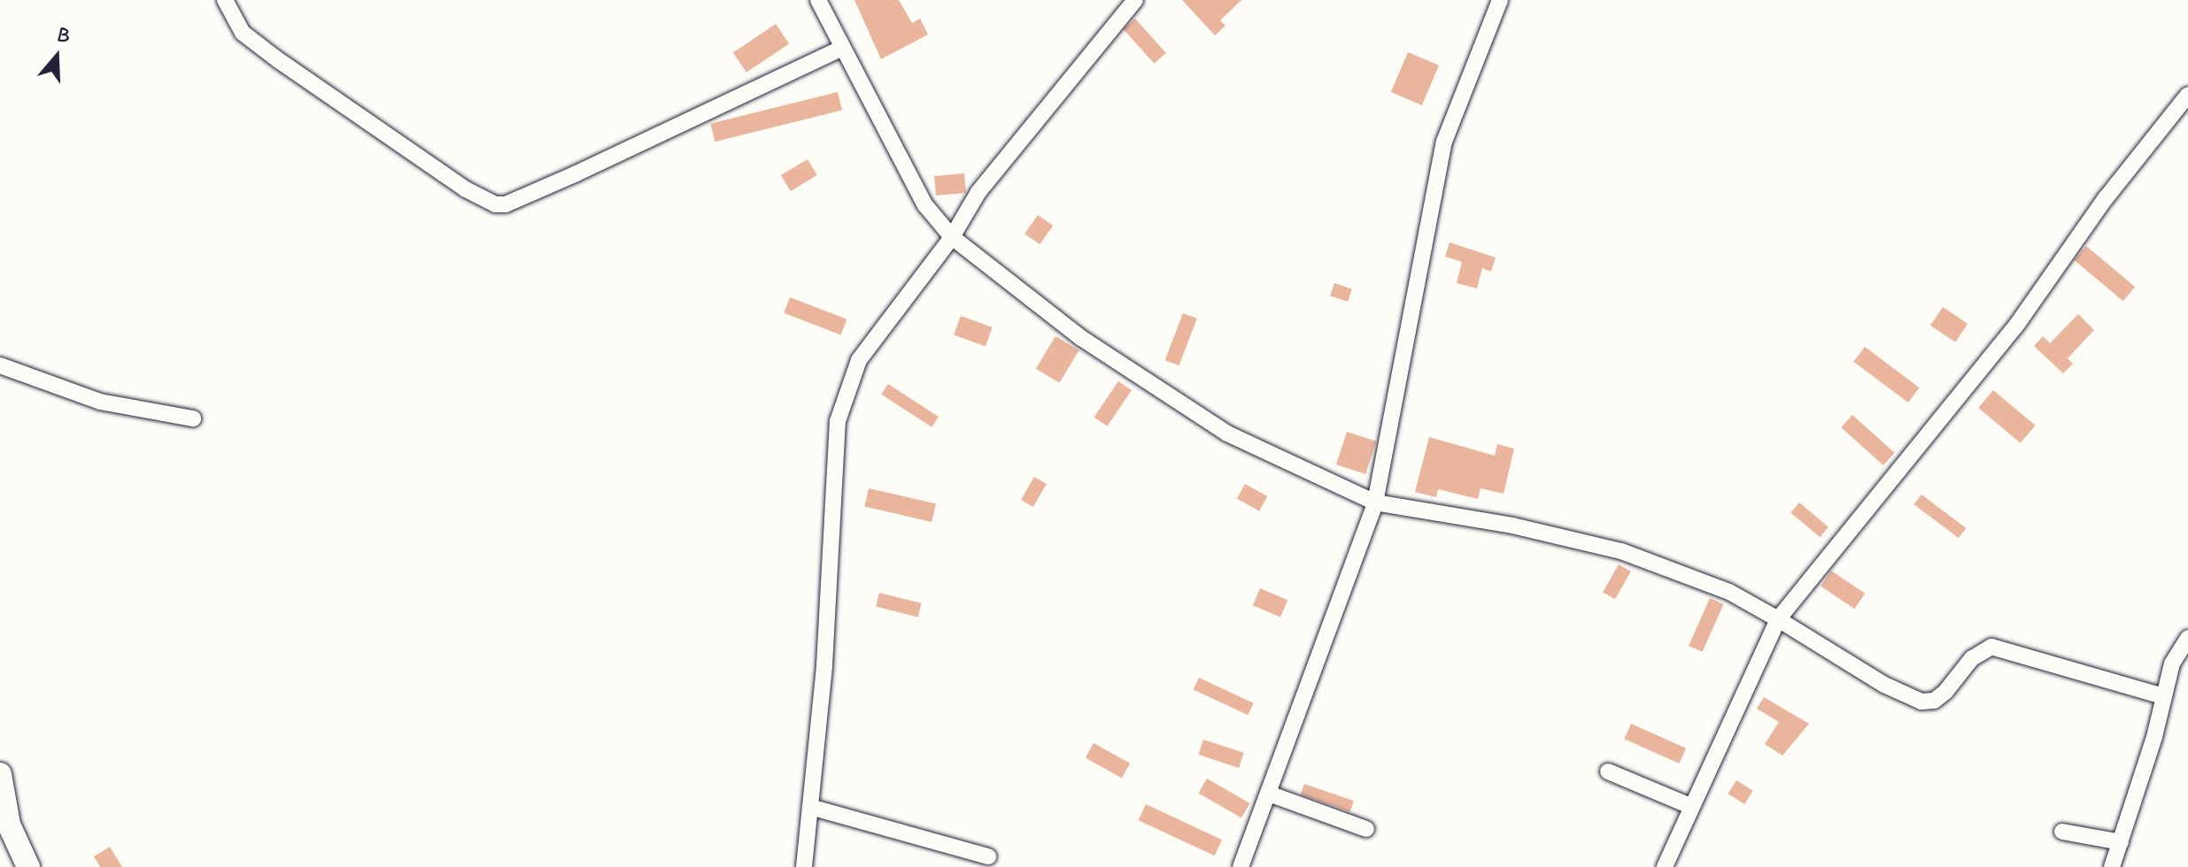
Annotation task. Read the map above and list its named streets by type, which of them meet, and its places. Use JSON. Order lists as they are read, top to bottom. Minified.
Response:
{"north":"top"}
